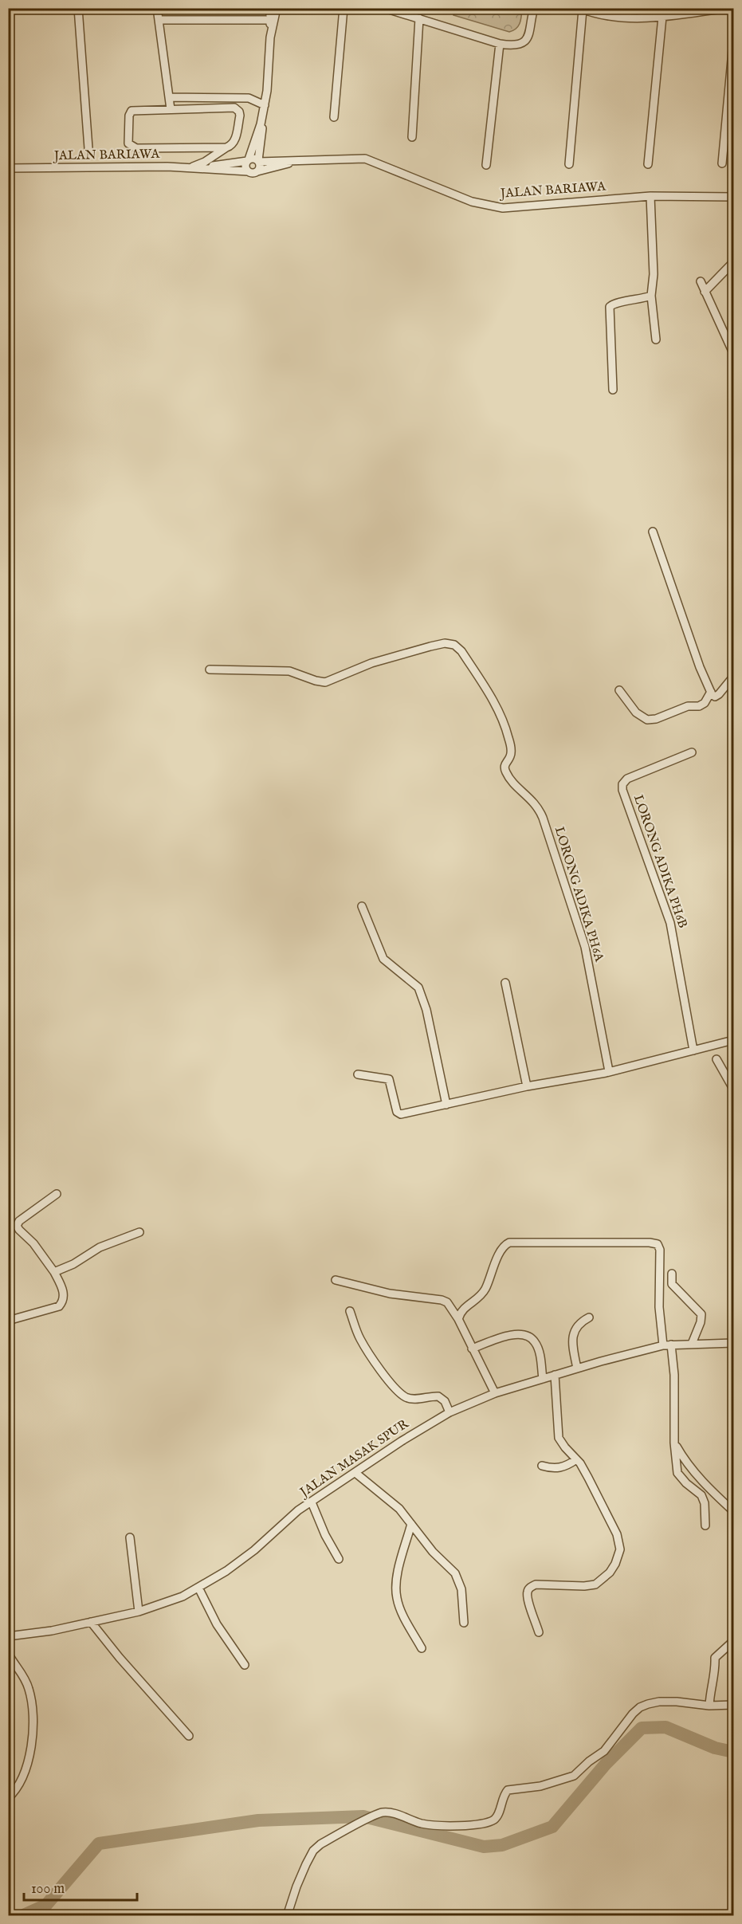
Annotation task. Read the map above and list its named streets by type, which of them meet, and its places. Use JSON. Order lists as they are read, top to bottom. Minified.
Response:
{"streets":{"street":["JALAN BARIAWA","LORONG ADIKA PH6B","LORONG ADIKA PH6A","JALAN MASAK SPUR"]},"scale_bar":"100 m"}
